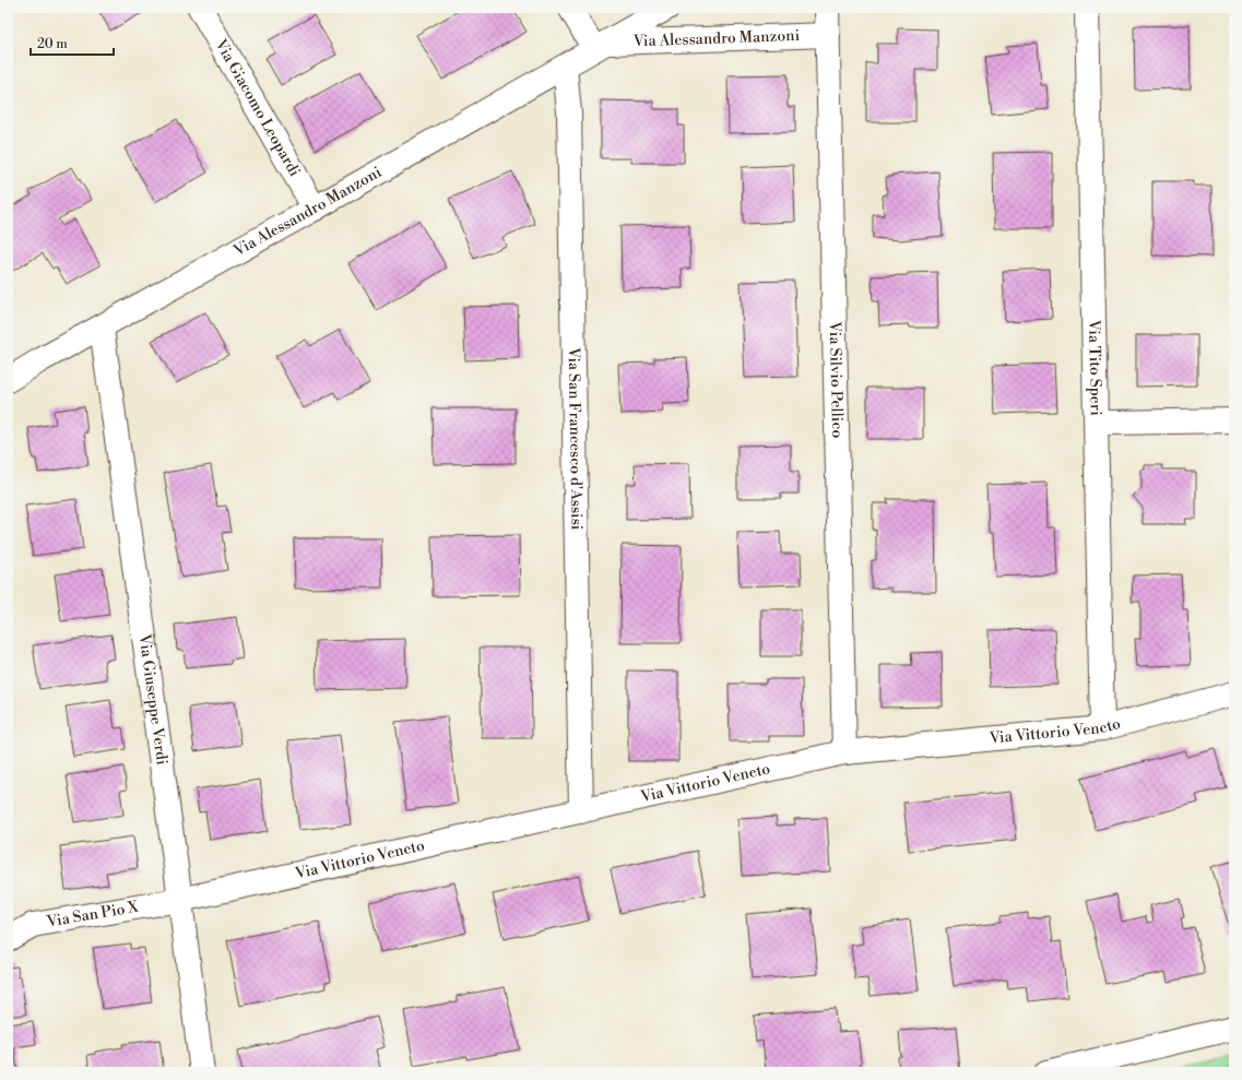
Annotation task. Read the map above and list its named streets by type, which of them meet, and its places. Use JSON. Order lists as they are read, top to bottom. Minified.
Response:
{"streets":{"street":["Via Alessandro Manzoni","Via Giacomo Leopardi","Via Tito Speri","Via Silvio Pellico","Via San Francesco d'Assisi","Via Giuseppe Verdi","Via Vittorio Veneto","Via San Pio X"]},"crossings":[["Via Alessandro Manzoni","Via Giacomo Leopardi"],["Via Alessandro Manzoni","Via Silvio Pellico"],["Via Alessandro Manzoni","Via San Francesco d'Assisi"],["Via Alessandro Manzoni","Via Giuseppe Verdi"],["Via Tito Speri","Via Vittorio Veneto"],["Via Silvio Pellico","Via Vittorio Veneto"],["Via San Francesco d'Assisi","Via Vittorio Veneto"],["Via Giuseppe Verdi","Via Vittorio Veneto"],["Via Giuseppe Verdi","Via San Pio X"],["Via Vittorio Veneto","Via San Pio X"]],"scale_bar":"20 m"}
